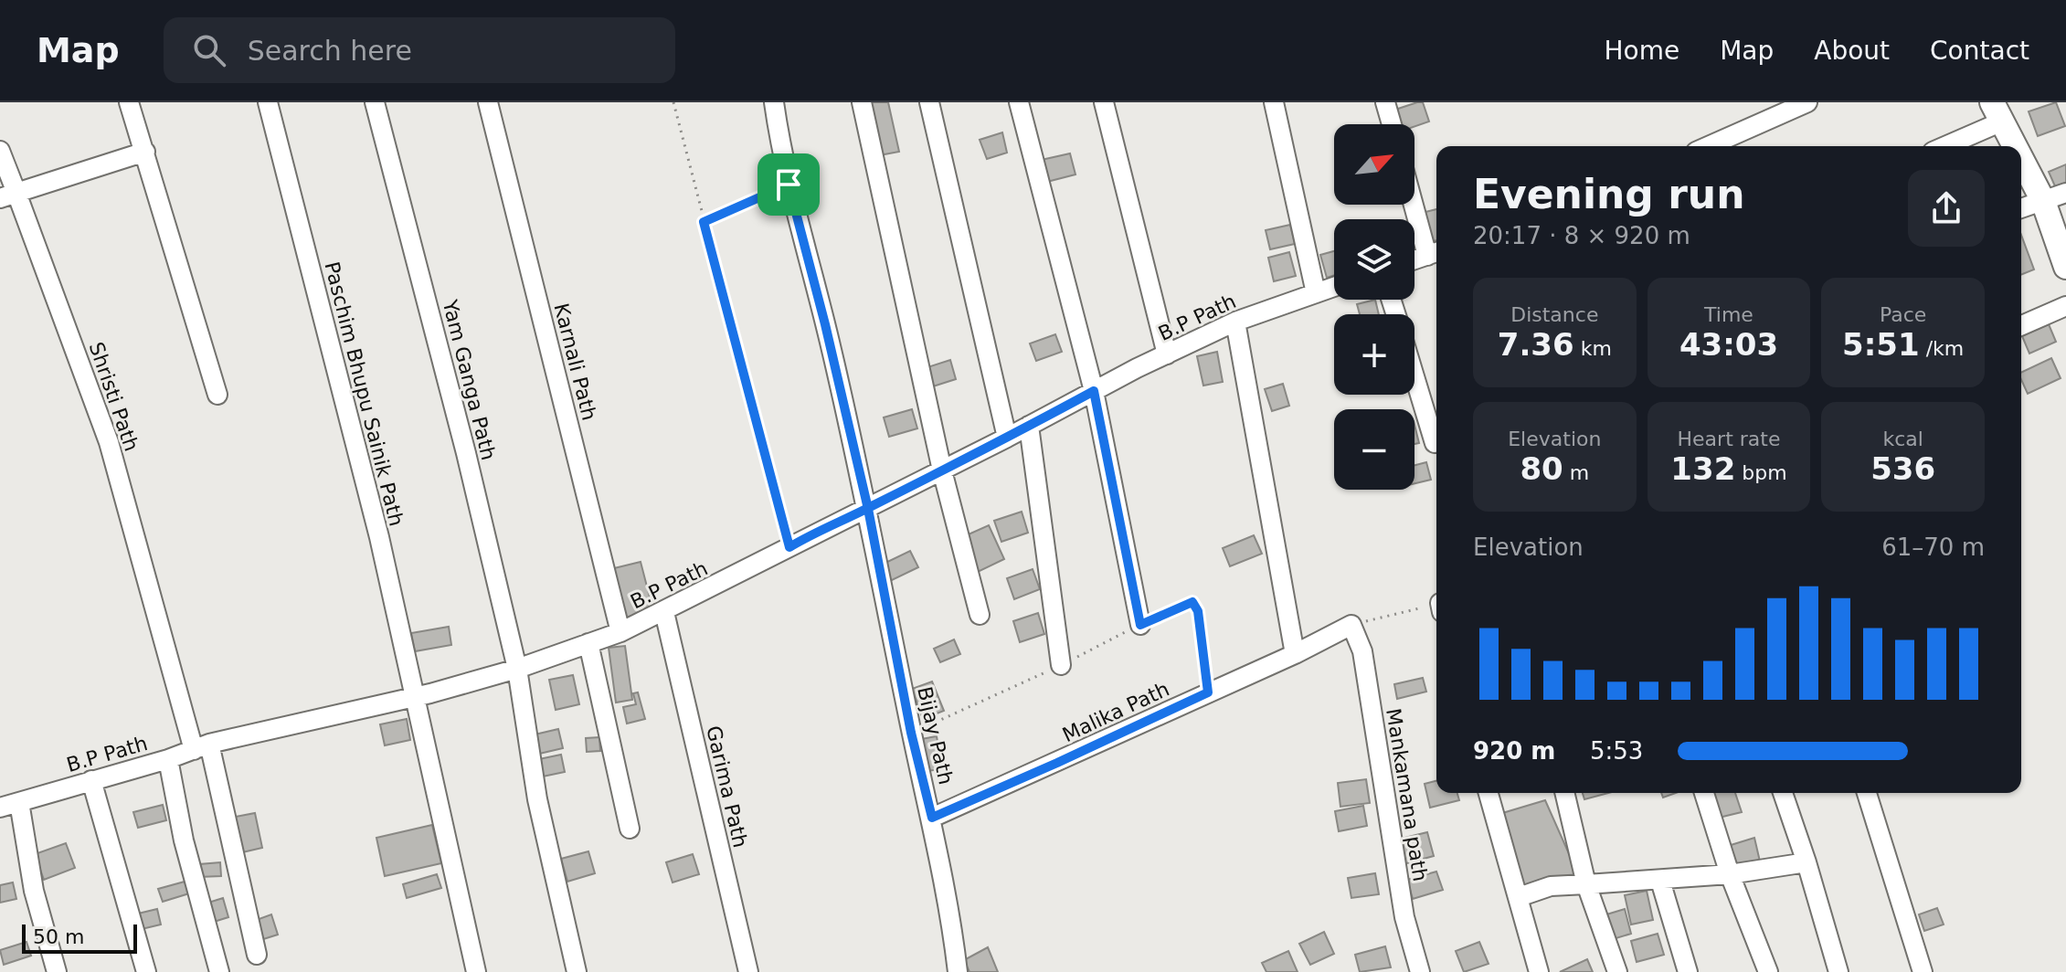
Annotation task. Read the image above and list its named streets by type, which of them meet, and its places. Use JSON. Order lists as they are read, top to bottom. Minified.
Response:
{"streets":{"street":["B.P Path","Karnali Path","Yam Ganga Path","Paschim Bhupu Sainik Path","Shristi Path","Malika Path","Bijay Path","Garima Path","Mankamana path"]},"crossings":[["B.P Path","Karnali Path"],["B.P Path","Yam Ganga Path"],["B.P Path","Paschim Bhupu Sainik Path"],["B.P Path","Shristi Path"],["B.P Path","Bijay Path"],["B.P Path","Garima Path"],["Malika Path","Bijay Path"],["Malika Path","Mankamana path"]],"scale_bar":"50 m","north":"top right","page":{"header":"Map","search":"Search here","nav":["Home","Map","About","Contact"],"map_buttons":["+","−"],"heading":["Evening run","20:17 · 8 × 920 m"],"stats":[["Distance","7.36 km"],["Time","43:03"],["Pace","5:51 /km"],["Elevation","80 m"],["Heart rate","132 bpm"],["kcal","536"]],"chart":["Elevation","61–70 m"],"list":[{"name":"920 m","note":"5:53"}],"scale":"50 m"}}
